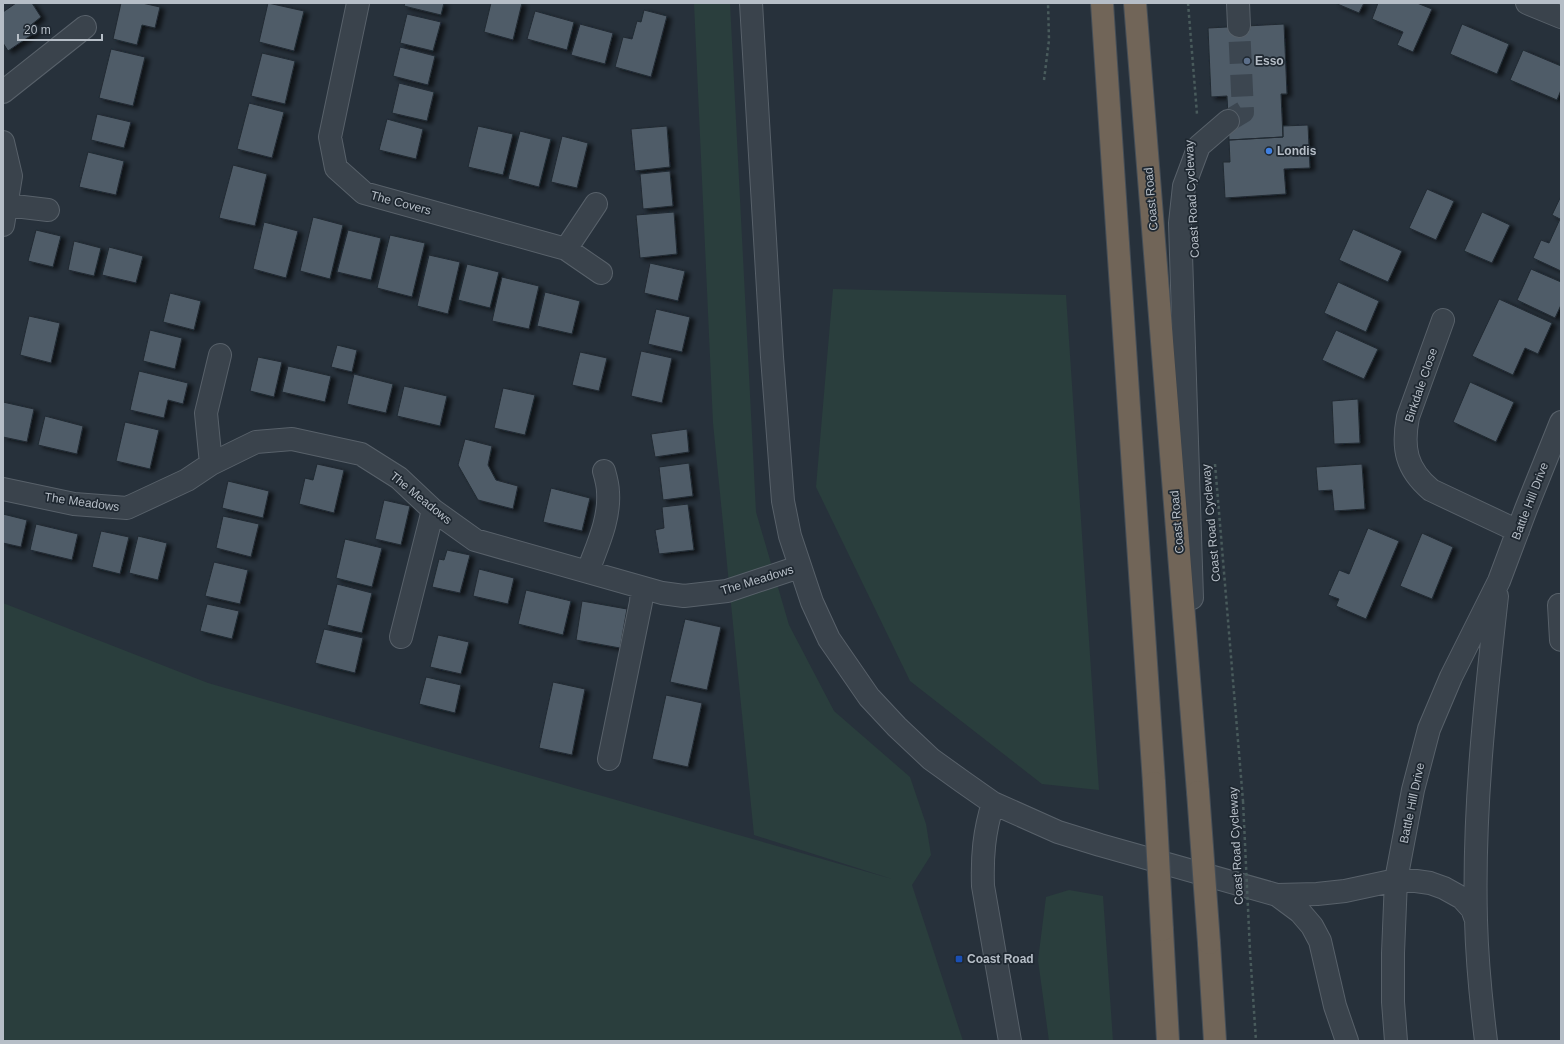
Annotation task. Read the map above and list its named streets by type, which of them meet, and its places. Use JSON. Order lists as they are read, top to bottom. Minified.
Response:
{"streets":{"highway":["Coast Road"],"street":["The Covers","Birkdale Close","The Meadows","Battle Hill Drive"],"path":["Coast Road Cycleway"]},"crossings":[["Birkdale Close","Battle Hill Drive"]],"places":{"other":["Esso","Londis"],"transit":["Coast Road"]},"scale_bar":"20 m"}
